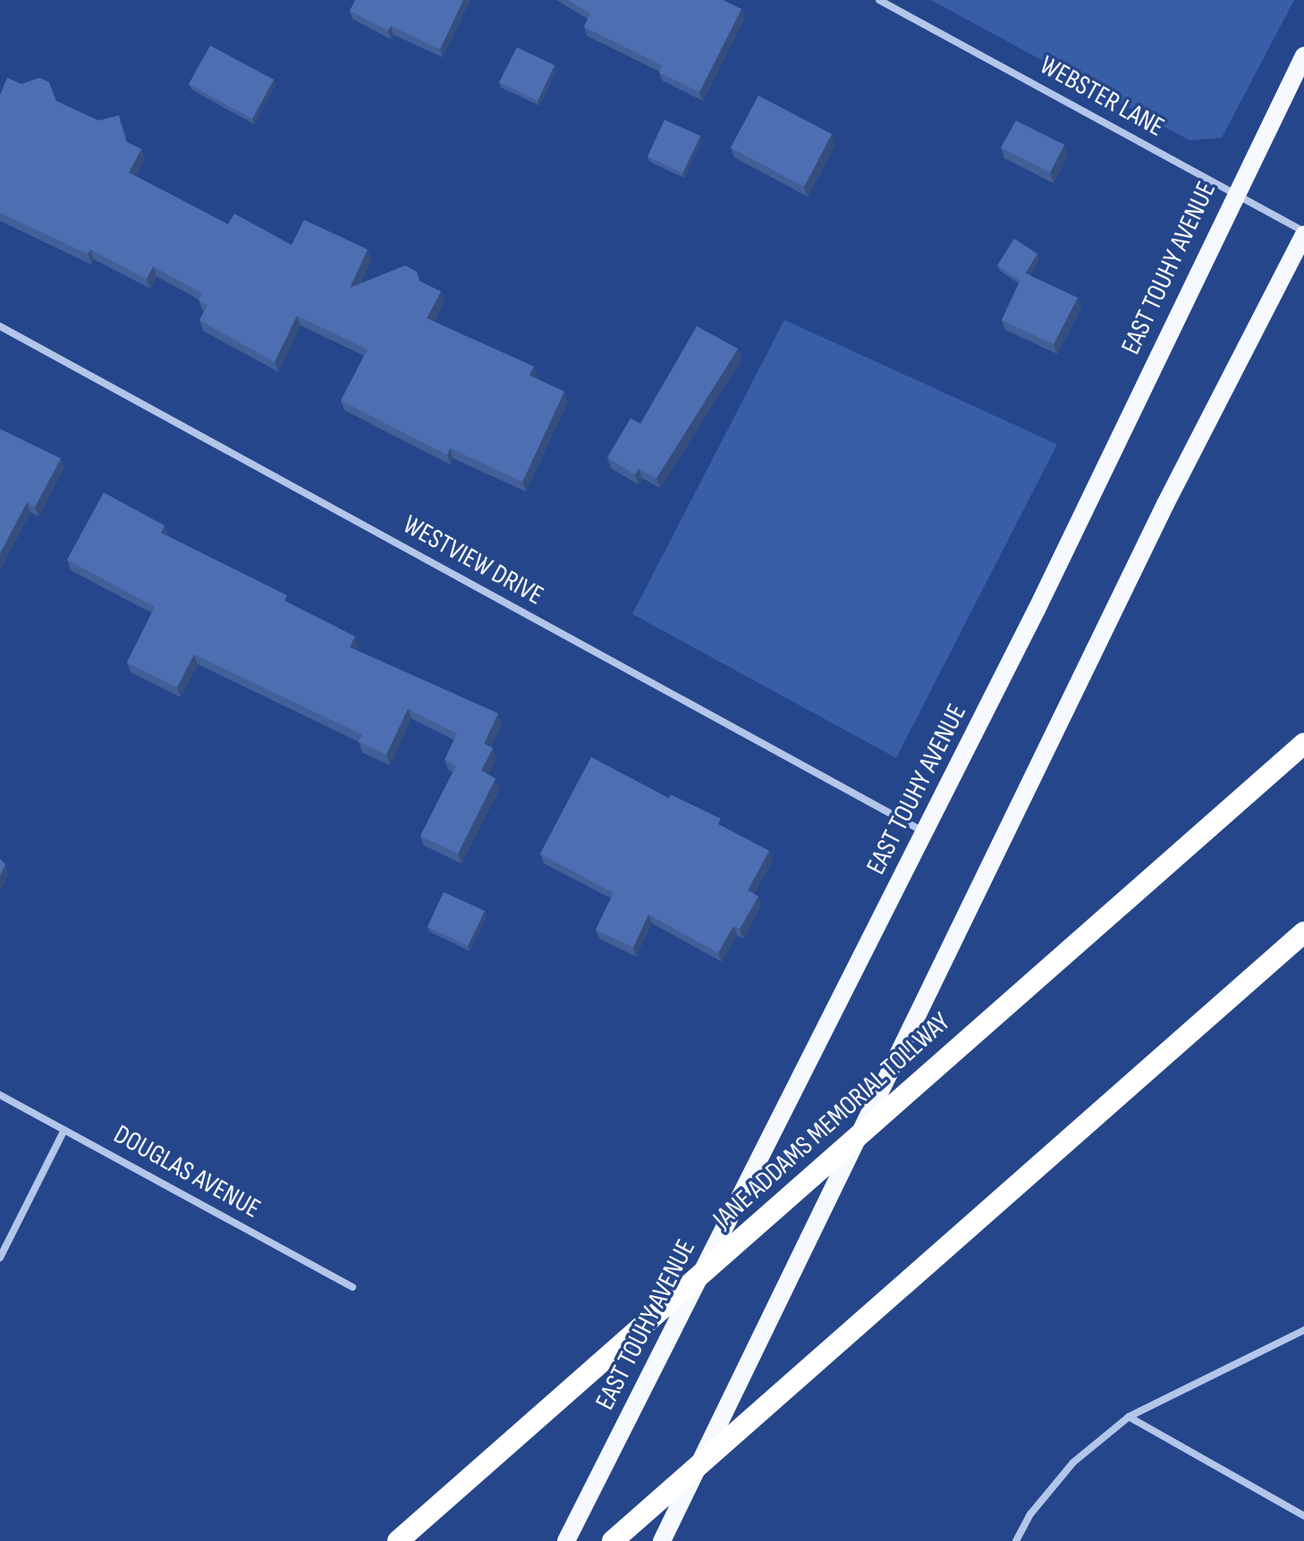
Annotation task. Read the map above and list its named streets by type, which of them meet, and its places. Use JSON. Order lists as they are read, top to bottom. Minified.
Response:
{"streets":{"highway":["JANE ADDAMS MEMORIAL TOLLWAY"],"main road":["EAST TOUHY AVENUE"],"street":["WEBSTER LANE","WESTVIEW DRIVE","DOUGLAS AVENUE"]},"crossings":[["WEBSTER LANE","EAST TOUHY AVENUE"],["EAST TOUHY AVENUE","WESTVIEW DRIVE"]]}
